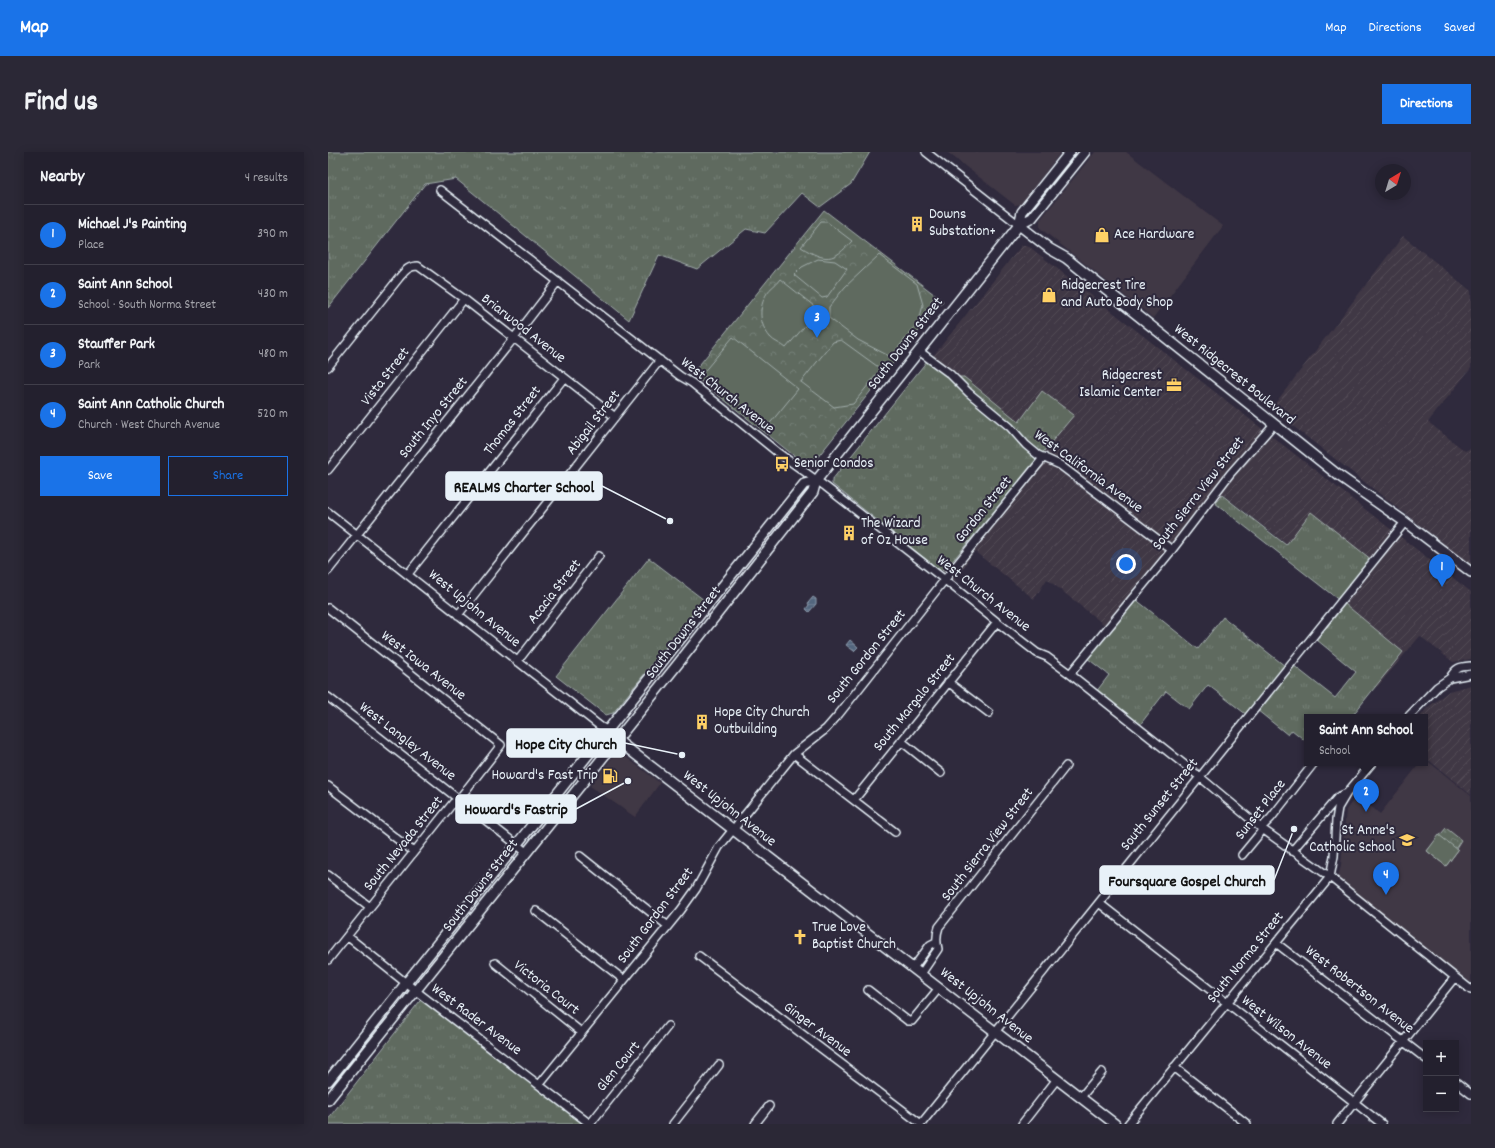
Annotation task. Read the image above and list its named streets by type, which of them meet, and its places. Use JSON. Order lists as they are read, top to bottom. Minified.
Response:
{"streets":{"main road":["South Downs Street","West Ridgecrest Boulevard","West Upjohn Avenue"],"street":["Briarwood Avenue","Vista Street","West Church Avenue","South Inyo Street","Thomas Street","Abigail Street","West California Avenue","South Sierra View Street","Gordon Street","Acacia Street","South Gordon Street","West Iowa Avenue","South Margalo Street","West Langley Avenue","South Sunset Street","Sunset Place","South Nevada Street","South Norma Street","Victoria Court","West Robertson Avenue","West Rader Avenue","Ginger Avenue","West Wilson Avenue","Glen Court"]},"crossings":[["Briarwood Avenue","Vista Street"],["Briarwood Avenue","South Inyo Street"],["Briarwood Avenue","Thomas Street"],["Briarwood Avenue","Abigail Street"],["South Downs Street","West Ridgecrest Boulevard"],["South Downs Street","West Church Avenue"],["South Downs Street","West California Avenue"],["South Downs Street","West Upjohn Avenue"],["South Downs Street","West Langley Avenue"],["South Downs Street","West Rader Avenue"],["West Ridgecrest Boulevard","South Sierra View Street"],["West Ridgecrest Boulevard","South Sunset Street"],["West Church Avenue","South Inyo Street"],["West Church Avenue","Abigail Street"],["West Church Avenue","South Sierra View Street"],["West Church Avenue","Gordon Street"],["West Church Avenue","South Gordon Street"],["West Church Avenue","South Margalo Street"],["West Church Avenue","South Sunset Street"],["West Church Avenue","Sunset Place"],["West Church Avenue","South Norma Street"],["South Inyo Street","West Upjohn Avenue"],["Thomas Street","West Upjohn Avenue"],["Abigail Street","West Upjohn Avenue"],["West California Avenue","South Sierra View Street"],["West California Avenue","Gordon Street"],["South Sierra View Street","West Upjohn Avenue"],["Gordon Street","South Gordon Street"],["Acacia Street","West Upjohn Avenue"],["West Upjohn Avenue","South Gordon Street"],["West Upjohn Avenue","South Sunset Street"],["South Gordon Street","Victoria Court"],["South Gordon Street","West Rader Avenue"],["West Iowa Avenue","South Nevada Street"],["West Langley Avenue","South Nevada Street"],["South Sunset Street","Ginger Avenue"],["South Sunset Street","West Wilson Avenue"],["South Nevada Street","West Rader Avenue"],["South Norma Street","West Robertson Avenue"],["South Norma Street","West Wilson Avenue"],["West Rader Avenue","Glen Court"]],"places":{"building":["Downs Substation+","The Wizard of Oz House","Hope City Church Outbuilding"],"shop":["Ace Hardware","Ridgecrest Tire and Auto Body Shop"],"office":["Ridgecrest Islamic Center"],"bus stop":["Senior Condos"],"other":["REALMS Charter School","Hope City Church","Howard's Fastrip","Foursquare Gospel Church"],"fuel station":["Howard's Fast Trip"],"school or university":["St Anne's Catholic School"],"church":["True Love Baptist Church"]},"north":"top right","page":{"header":"Map","nav":["Map","Directions","Saved"],"title":"Find us","buttons":["Directions",["Save","Share"]],"heading":["Nearby","4 results"],"list":[{"mark":"1","name":"Michael J's Painting","note":"Place","value":"390 m"},{"mark":"2","name":"Saint Ann School","note":"School · South Norma Street","value":"430 m"},{"mark":"3","name":"Stauffer Park","note":"Park","value":"480 m"},{"mark":"4","name":"Saint Ann Catholic Church","note":"Church · West Church Avenue","value":"520 m"}],"pins":["3","1","2","4"],"popup":["Saint Ann School","School"],"map_buttons":["+","−"]}}
